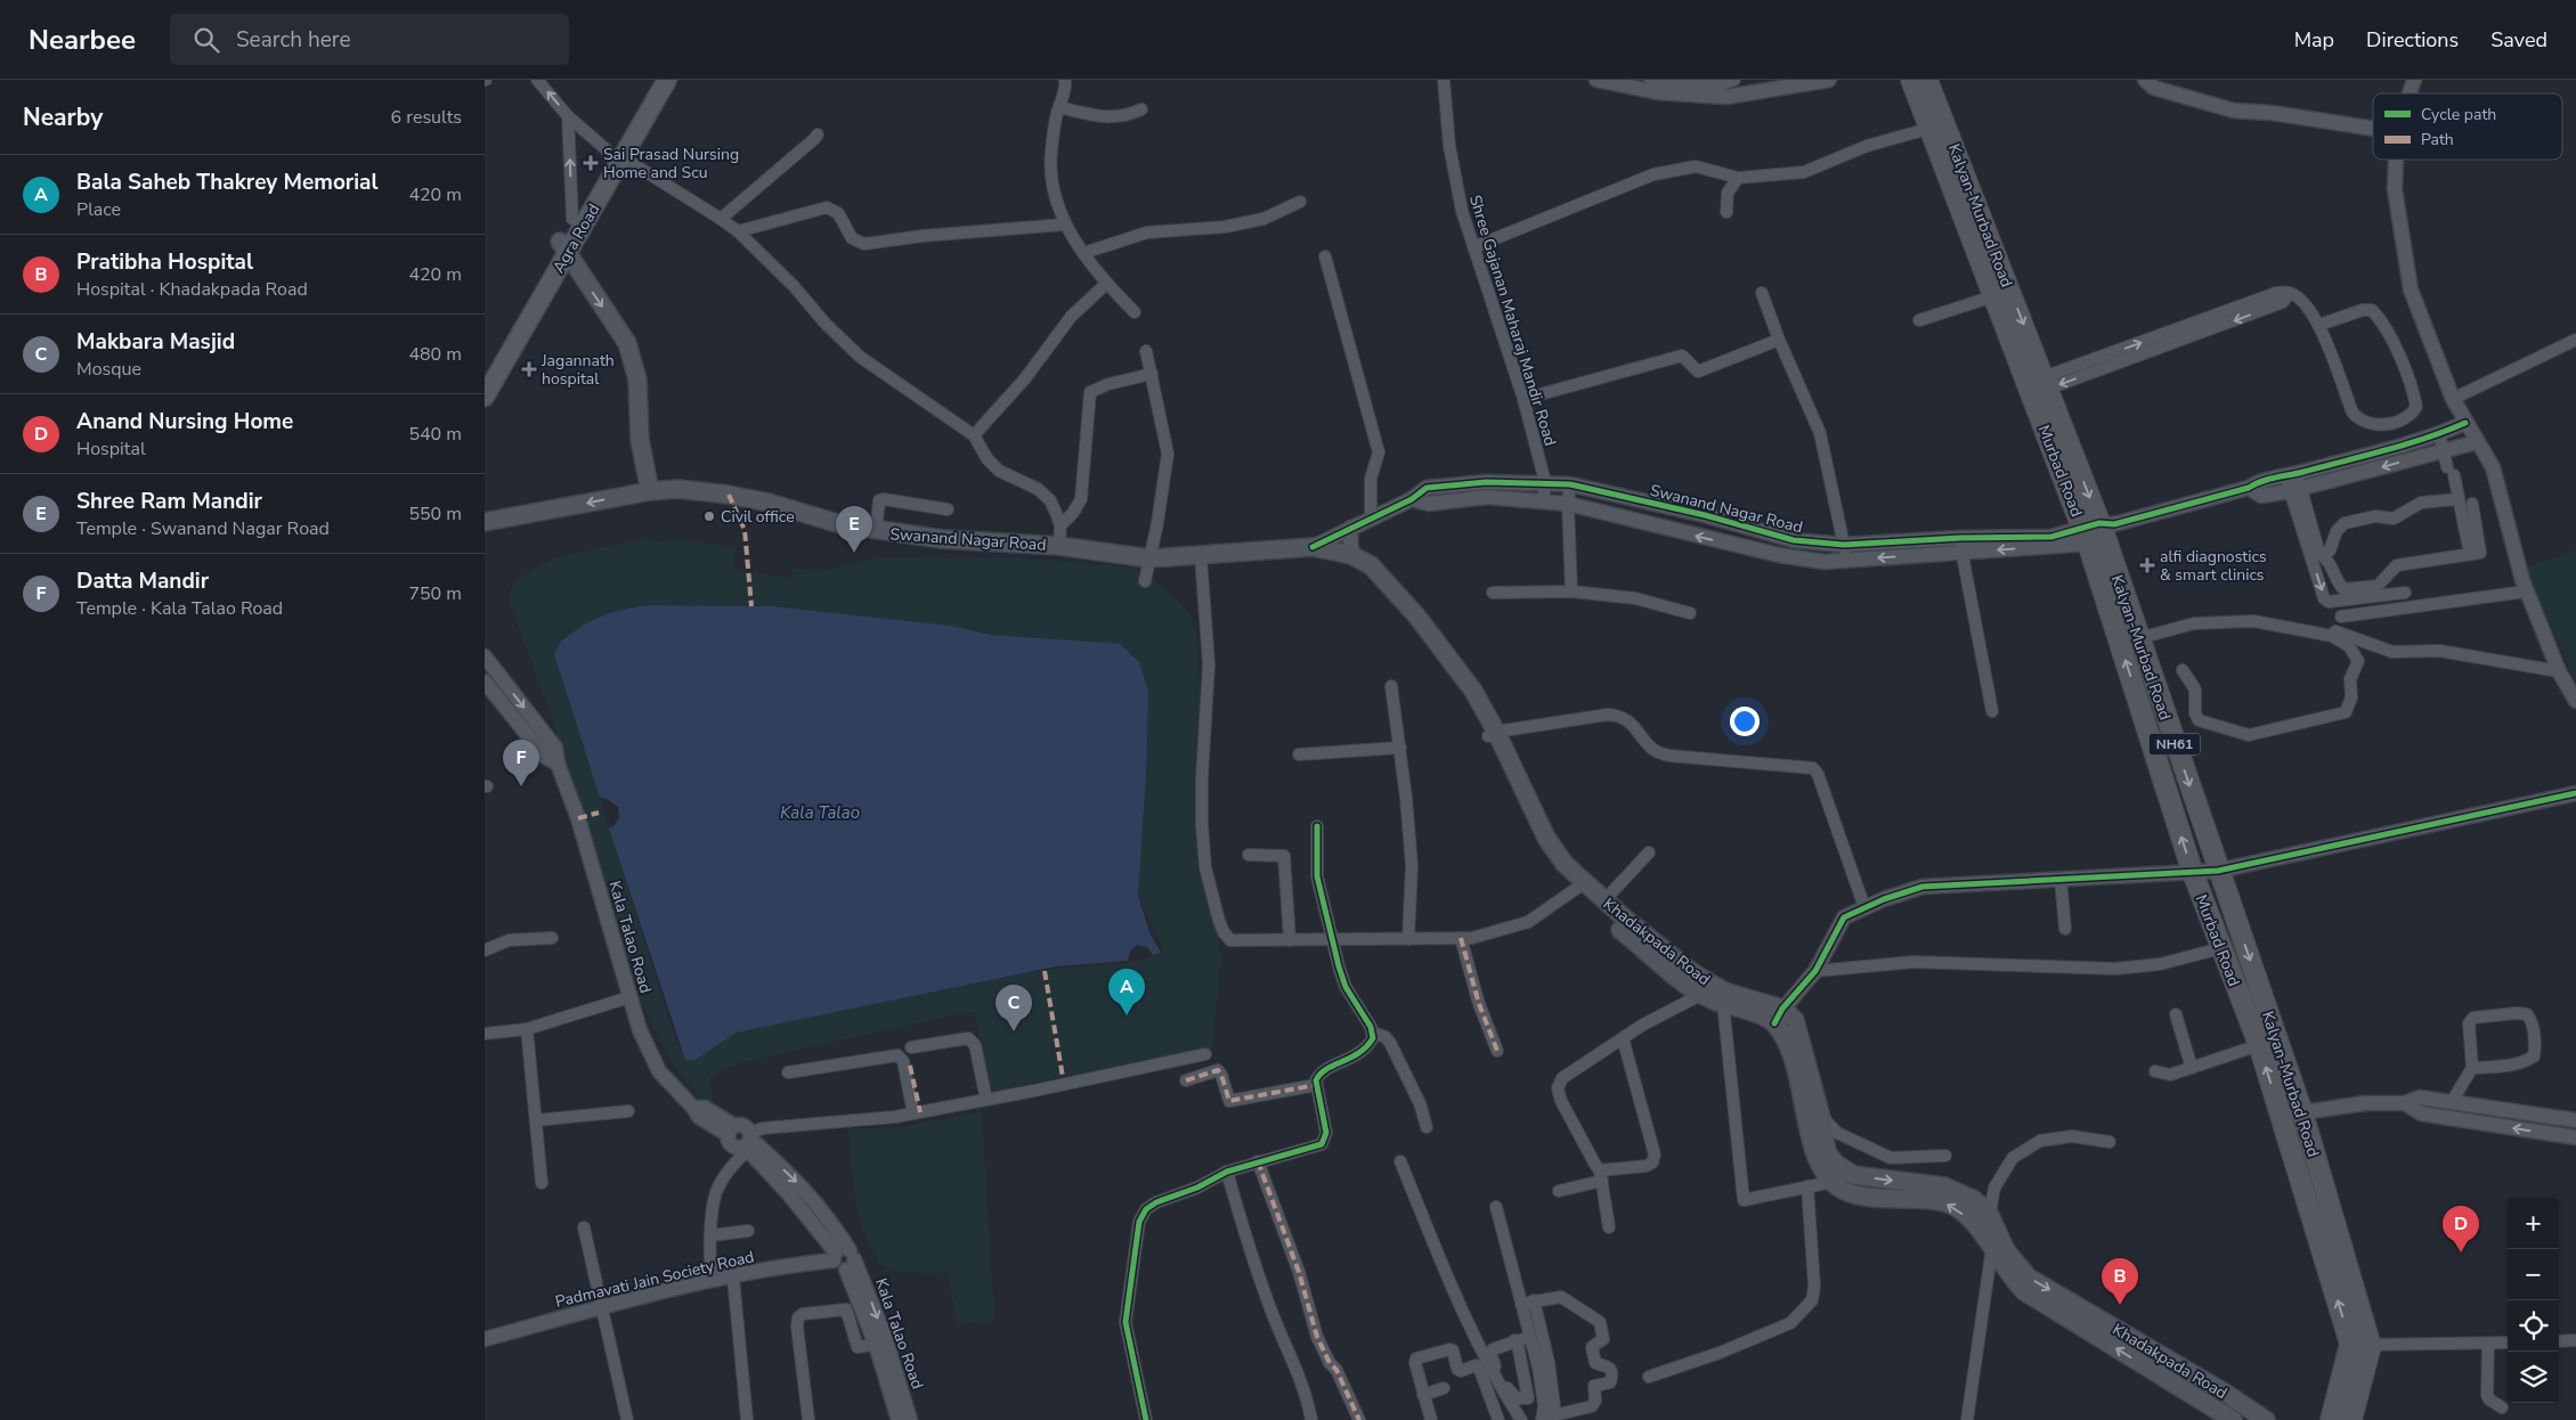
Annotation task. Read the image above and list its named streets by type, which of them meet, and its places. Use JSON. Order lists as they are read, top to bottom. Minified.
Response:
{"streets":{"highway":["Kalyan-Murbad Road","Murbad Road","NH61"],"main road":["Agra Road","Swanand Nagar Road","Khadakpada Road"],"street":["Shree Gajanan Maharaj Mandir Road","Kala Talao Road","Padmavati Jain Society Road"]},"crossings":[["Kalyan-Murbad Road","Murbad Road"],["Kalyan-Murbad Road","Swanand Nagar Road"],["Shree Gajanan Maharaj Mandir Road","Swanand Nagar Road"],["Murbad Road","Swanand Nagar Road"],["Kala Talao Road","Padmavati Jain Society Road"]],"one_way":["Kalyan-Murbad Road","Murbad Road"],"water":["Kala Talao"],"places":{"health":["Sai Prasad Nursing Home and Scu","Jagannath hospital","alfi diagnostics & smart clinics"],"other":["Civil office"]},"legend":["Cycle path","Path"],"page":{"header":"Nearbee","search":"Search here","nav":["Map","Directions","Saved"],"heading":["Nearby","6 results"],"list":[{"mark":"A","name":"Bala Saheb Thakrey Memorial","note":"Place","value":"420 m"},{"mark":"B","name":"Pratibha Hospital","note":"Hospital · Khadakpada Road","value":"420 m"},{"mark":"C","name":"Makbara Masjid","note":"Mosque","value":"480 m"},{"mark":"D","name":"Anand Nursing Home","note":"Hospital","value":"540 m"},{"mark":"E","name":"Shree Ram Mandir","note":"Temple · Swanand Nagar Road","value":"550 m"},{"mark":"F","name":"Datta Mandir","note":"Temple · Kala Talao Road","value":"750 m"}],"pins":["E","F","A","C","D","B"],"map_buttons":["+","−"]}}
